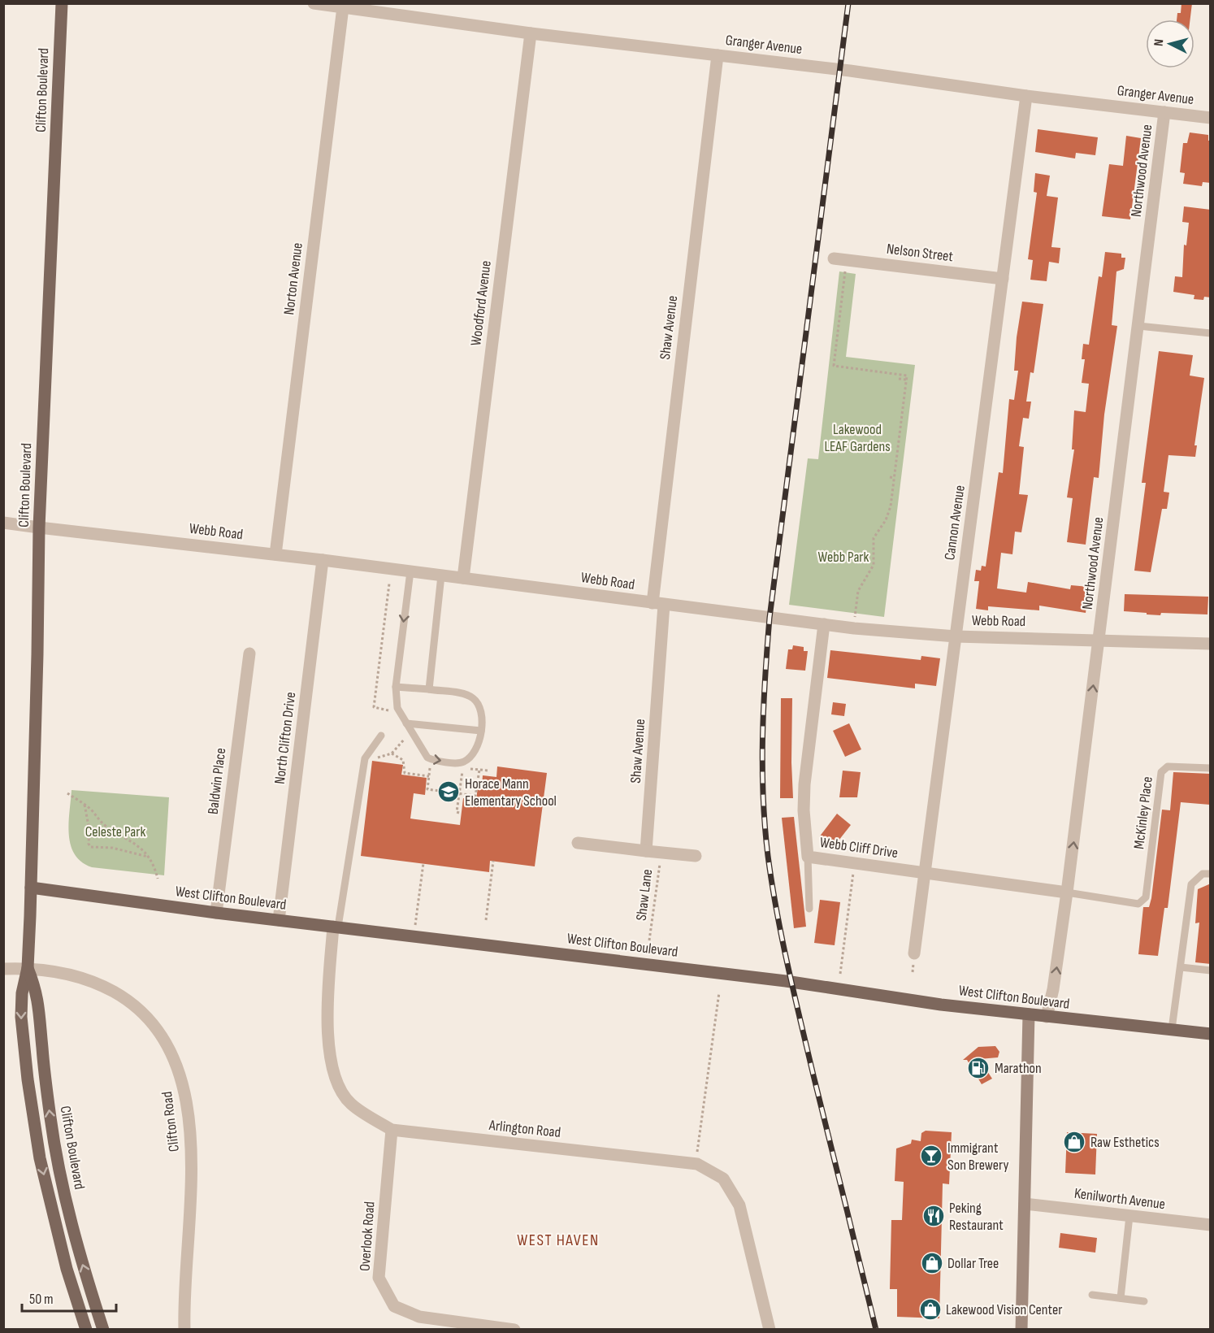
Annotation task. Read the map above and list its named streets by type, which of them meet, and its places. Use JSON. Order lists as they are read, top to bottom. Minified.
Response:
{"streets":{"main road":["Clifton Boulevard","West Clifton Boulevard"],"street":["Granger Avenue","Northwood Avenue","Nelson Street","Norton Avenue","Woodford Avenue","Shaw Avenue","Cannon Avenue","Webb Road","North Clifton Drive","Baldwin Place","Webb Cliff Drive","Clifton Road","Arlington Road","Kenilworth Avenue","Overlook Road"],"lane":["McKinley Place"],"path":["Shaw Lane"]},"crossings":[["Granger Avenue","Northwood Avenue"],["Granger Avenue","Norton Avenue"],["Granger Avenue","Woodford Avenue"],["Granger Avenue","Shaw Avenue"],["Granger Avenue","Cannon Avenue"],["Clifton Boulevard","Webb Road"],["Clifton Boulevard","West Clifton Boulevard"],["Clifton Boulevard","Clifton Road"],["Northwood Avenue","Webb Road"],["Northwood Avenue","Webb Cliff Drive"],["Northwood Avenue","West Clifton Boulevard"],["Nelson Street","Cannon Avenue"],["Norton Avenue","Webb Road"],["Woodford Avenue","Webb Road"],["Shaw Avenue","Webb Road"],["Cannon Avenue","Webb Road"],["Cannon Avenue","Webb Cliff Drive"],["Webb Road","North Clifton Drive"],["Webb Road","Webb Cliff Drive"],["North Clifton Drive","West Clifton Boulevard"],["Baldwin Place","West Clifton Boulevard"],["McKinley Place","Webb Cliff Drive"],["West Clifton Boulevard","Arlington Road"],["Arlington Road","Overlook Road"]],"one_way":["Northwood Avenue"],"districts":["WEST HAVEN"],"parks":["Lakewood LEAF Gardens","Webb Park","Celeste Park"],"places":{"school or university":["Horace Mann Elementary School"],"fuel station":["Marathon"],"shop":["Raw Esthetics","Dollar Tree","Lakewood Vision Center"],"bar":["Immigrant Son Brewery"],"restaurant":["Peking Restaurant"]},"scale_bar":"50 m","north":"left"}
